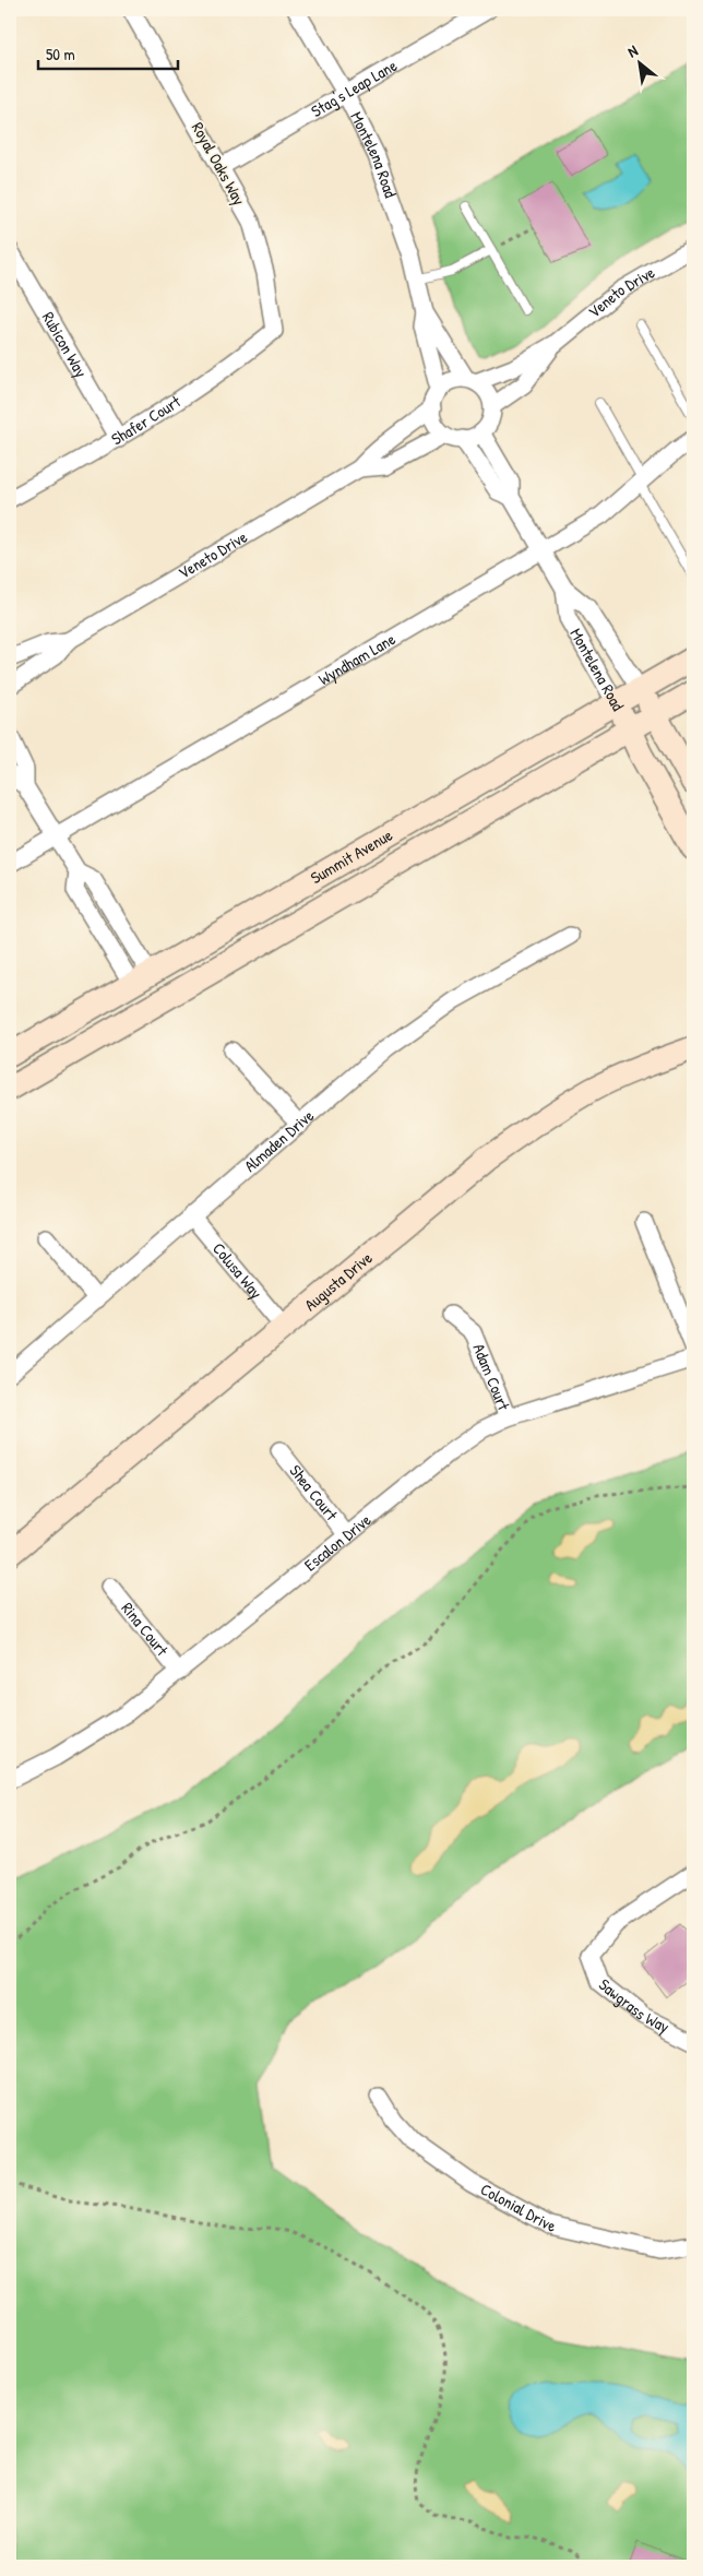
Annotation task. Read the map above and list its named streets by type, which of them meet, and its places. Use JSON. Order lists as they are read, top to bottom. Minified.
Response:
{"streets":{"main road":["Summit Avenue","Augusta Drive"],"street":["Stag's Leap Lane","Montelena Road","Royal Oaks Way","Veneto Drive","Rubicon Way","Shafer Court","Wyndham Lane","Almaden Drive","Colusa Way","Adam Court","Shea Court","Escalon Drive","Rina Court","Sawgrass Way","Colonial Drive"]},"crossings":[["Stag's Leap Lane","Montelena Road"],["Stag's Leap Lane","Royal Oaks Way"],["Montelena Road","Veneto Drive"],["Montelena Road","Wyndham Lane"],["Montelena Road","Summit Avenue"],["Royal Oaks Way","Shafer Court"],["Rubicon Way","Shafer Court"],["Almaden Drive","Colusa Way"],["Colusa Way","Augusta Drive"],["Adam Court","Escalon Drive"],["Shea Court","Escalon Drive"],["Escalon Drive","Rina Court"]],"scale_bar":"50 m","north":"top left"}
